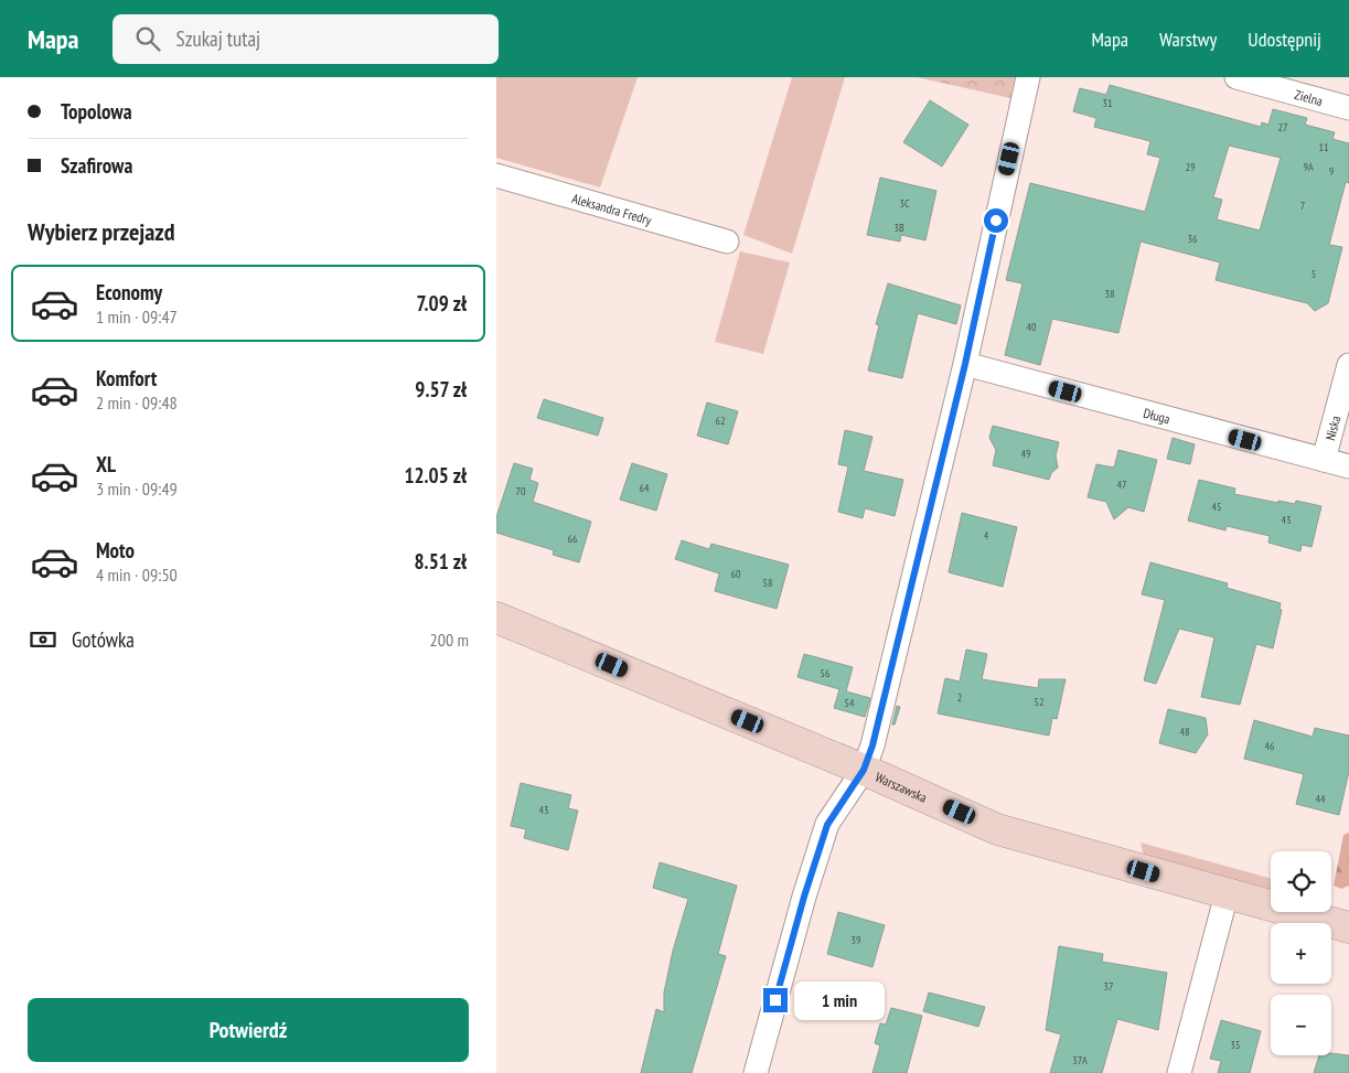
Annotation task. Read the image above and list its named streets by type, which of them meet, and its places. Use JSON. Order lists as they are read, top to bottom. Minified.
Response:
{"streets":{"main road":["Warszawska"],"street":["Zielna","Aleksandra Fredry","Długa","Niska"]},"crossings":[["Długa","Niska"]],"house_numbers":["31","27","11","29","9A","9","3C","7","3B","36","5","38","40","62","49","47","64","70","45","43","4","66","60","58","56","2","52","54","48","46","44","43","39","37","35","37A"],"page":{"header":"Mapa","search":"Szukaj tutaj","nav":["Mapa","Warstwy","Udostępnij"],"banner":["Topolowa","Szafirowa"],"heading":"Wybierz przejazd","list":[{"name":"Economy","note":"1 min · 09:47","value":"7.09 zł"},{"name":"Komfort","note":"2 min · 09:48","value":"9.57 zł"},{"name":"XL","note":"3 min · 09:49","value":"12.05 zł"},{"name":"Moto","note":"4 min · 09:50","value":"8.51 zł"}],"pay":["Gotówka","200 m"],"map_buttons":["+","−"],"bubble":"1 min","buttons":"Potwierdź"}}
